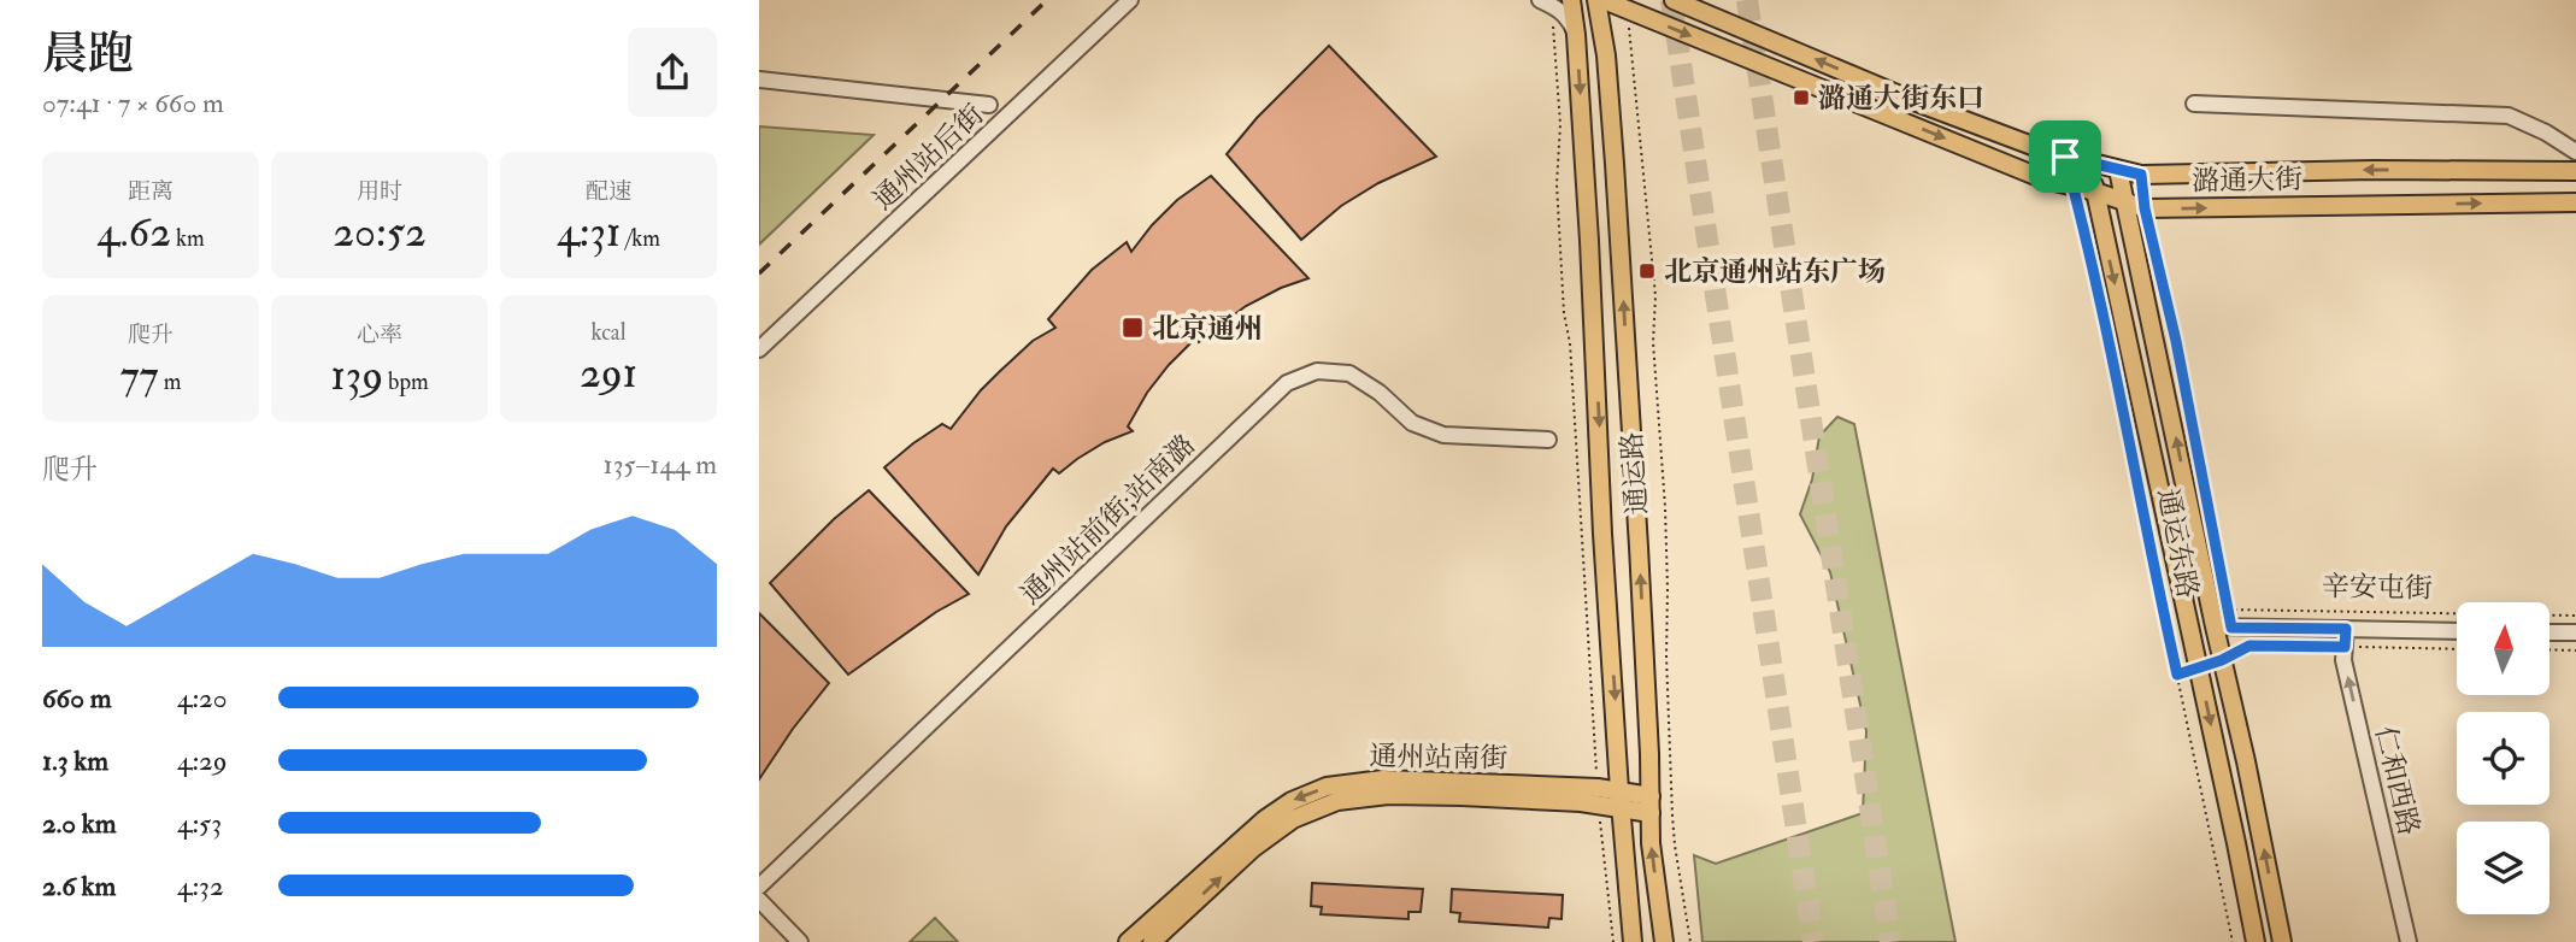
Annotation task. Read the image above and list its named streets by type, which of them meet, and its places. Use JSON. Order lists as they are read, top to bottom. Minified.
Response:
{"streets":{"main road":["潞通大街","通运路","通运东路","通州站南街"],"street":["通州站后街","通州站前街;站南潞","辛安屯街","仁和西路"]},"crossings":[["潞通大街","通运路"],["潞通大街","通运东路"],["通运路","通州站南街"],["通运东路","辛安屯街"],["辛安屯街","仁和西路"]],"one_way":["仁和西路"],"places":{"transit":["潞通大街东口","北京通州站东广场","北京通州"]},"north":"top","page":{"heading":["晨跑","07:41 · 7 × 660 m"],"stats":[["距离","4.62 km"],["用时","20:52"],["配速","4:31 /km"],["爬升","77 m"],["心率","139 bpm"],["kcal","291"]],"chart":["爬升","135–144 m"],"list":[{"name":"660 m","note":"4:20"},{"name":"1.3 km","note":"4:29"},{"name":"2.0 km","note":"4:53"},{"name":"2.6 km","note":"4:32"}]}}
